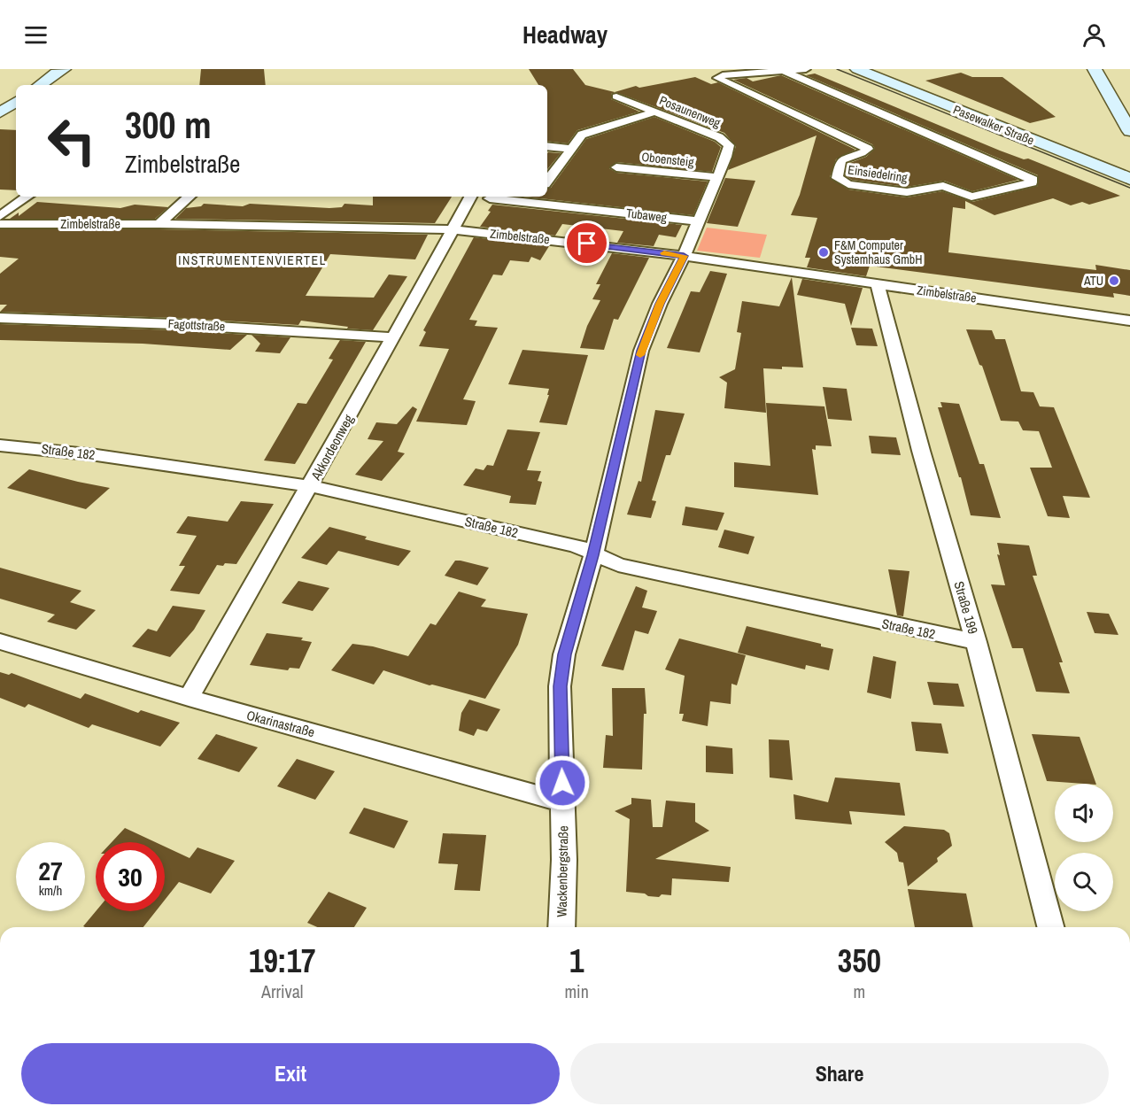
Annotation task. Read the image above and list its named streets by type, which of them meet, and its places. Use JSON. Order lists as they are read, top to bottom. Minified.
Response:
{"streets":{"main road":["Pasewalker Straße"],"street":["Posaunenweg","Oboensteig","Einsiedelring","Tubaweg","Zimbelstraße","Fagottstraße","Akkordeonweg","Straße 182","Straße 199","Okarinastraße","Wackenbergstraße"]},"crossings":[["Posaunenweg","Oboensteig"],["Posaunenweg","Tubaweg"],["Posaunenweg","Zimbelstraße"],["Posaunenweg","Wackenbergstraße"],["Zimbelstraße","Akkordeonweg"],["Zimbelstraße","Straße 199"],["Zimbelstraße","Wackenbergstraße"],["Fagottstraße","Akkordeonweg"],["Akkordeonweg","Straße 182"],["Akkordeonweg","Okarinastraße"],["Straße 182","Straße 199"],["Straße 182","Wackenbergstraße"],["Okarinastraße","Wackenbergstraße"]],"districts":["INSTRUMENTENVIERTEL"],"places":["F&M Computer Systemhaus GmbH","ATU"],"page":{"header":"Headway","turn":["300 m","Zimbelstraße"],"speed":"27 km/h","limit":"30","eta":["19:17","Arrival","1","min","350","m"],"buttons":["Exit","Share"]}}
